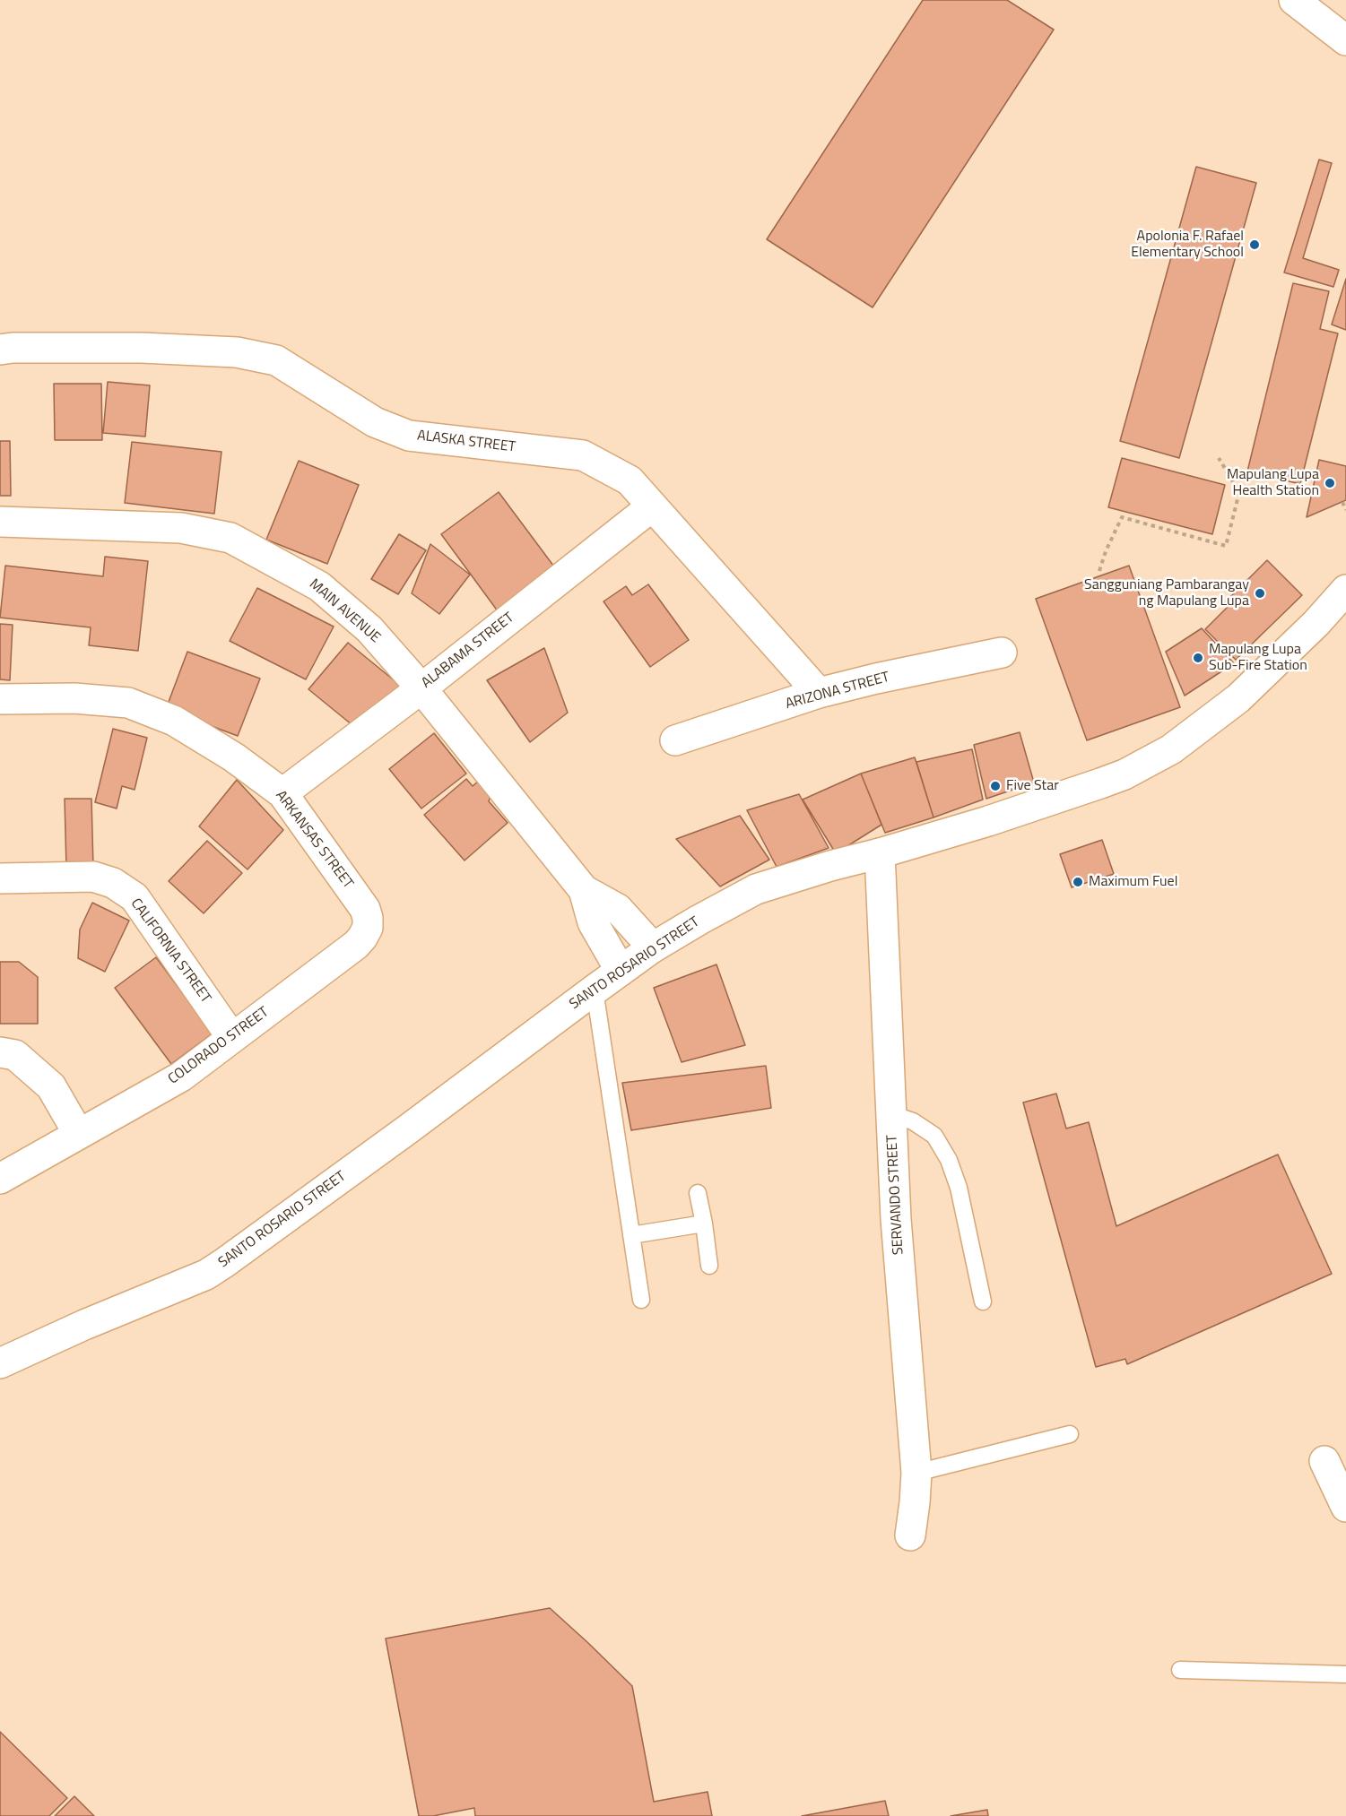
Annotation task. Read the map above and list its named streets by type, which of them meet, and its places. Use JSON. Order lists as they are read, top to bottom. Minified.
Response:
{"streets":{"street":["ALASKA STREET","MAIN AVENUE","ALABAMA STREET","ARIZONA STREET","ARKANSAS STREET","CALIFORNIA STREET","SANTO ROSARIO STREET","COLORADO STREET","SERVANDO STREET"]},"crossings":[["ALASKA STREET","ALABAMA STREET"],["ALASKA STREET","ARIZONA STREET"],["MAIN AVENUE","ALABAMA STREET"],["MAIN AVENUE","SANTO ROSARIO STREET"],["ALABAMA STREET","ARKANSAS STREET"],["ARKANSAS STREET","COLORADO STREET"],["CALIFORNIA STREET","COLORADO STREET"],["SANTO ROSARIO STREET","SERVANDO STREET"]],"places":["Apolonia F. Rafael Elementary School","Mapulang Lupa Health Station","Sangguniang Pambarangay ng Mapulang Lupa","Mapulang Lupa Sub-Fire Station","Five Star","Maximum Fuel"]}
